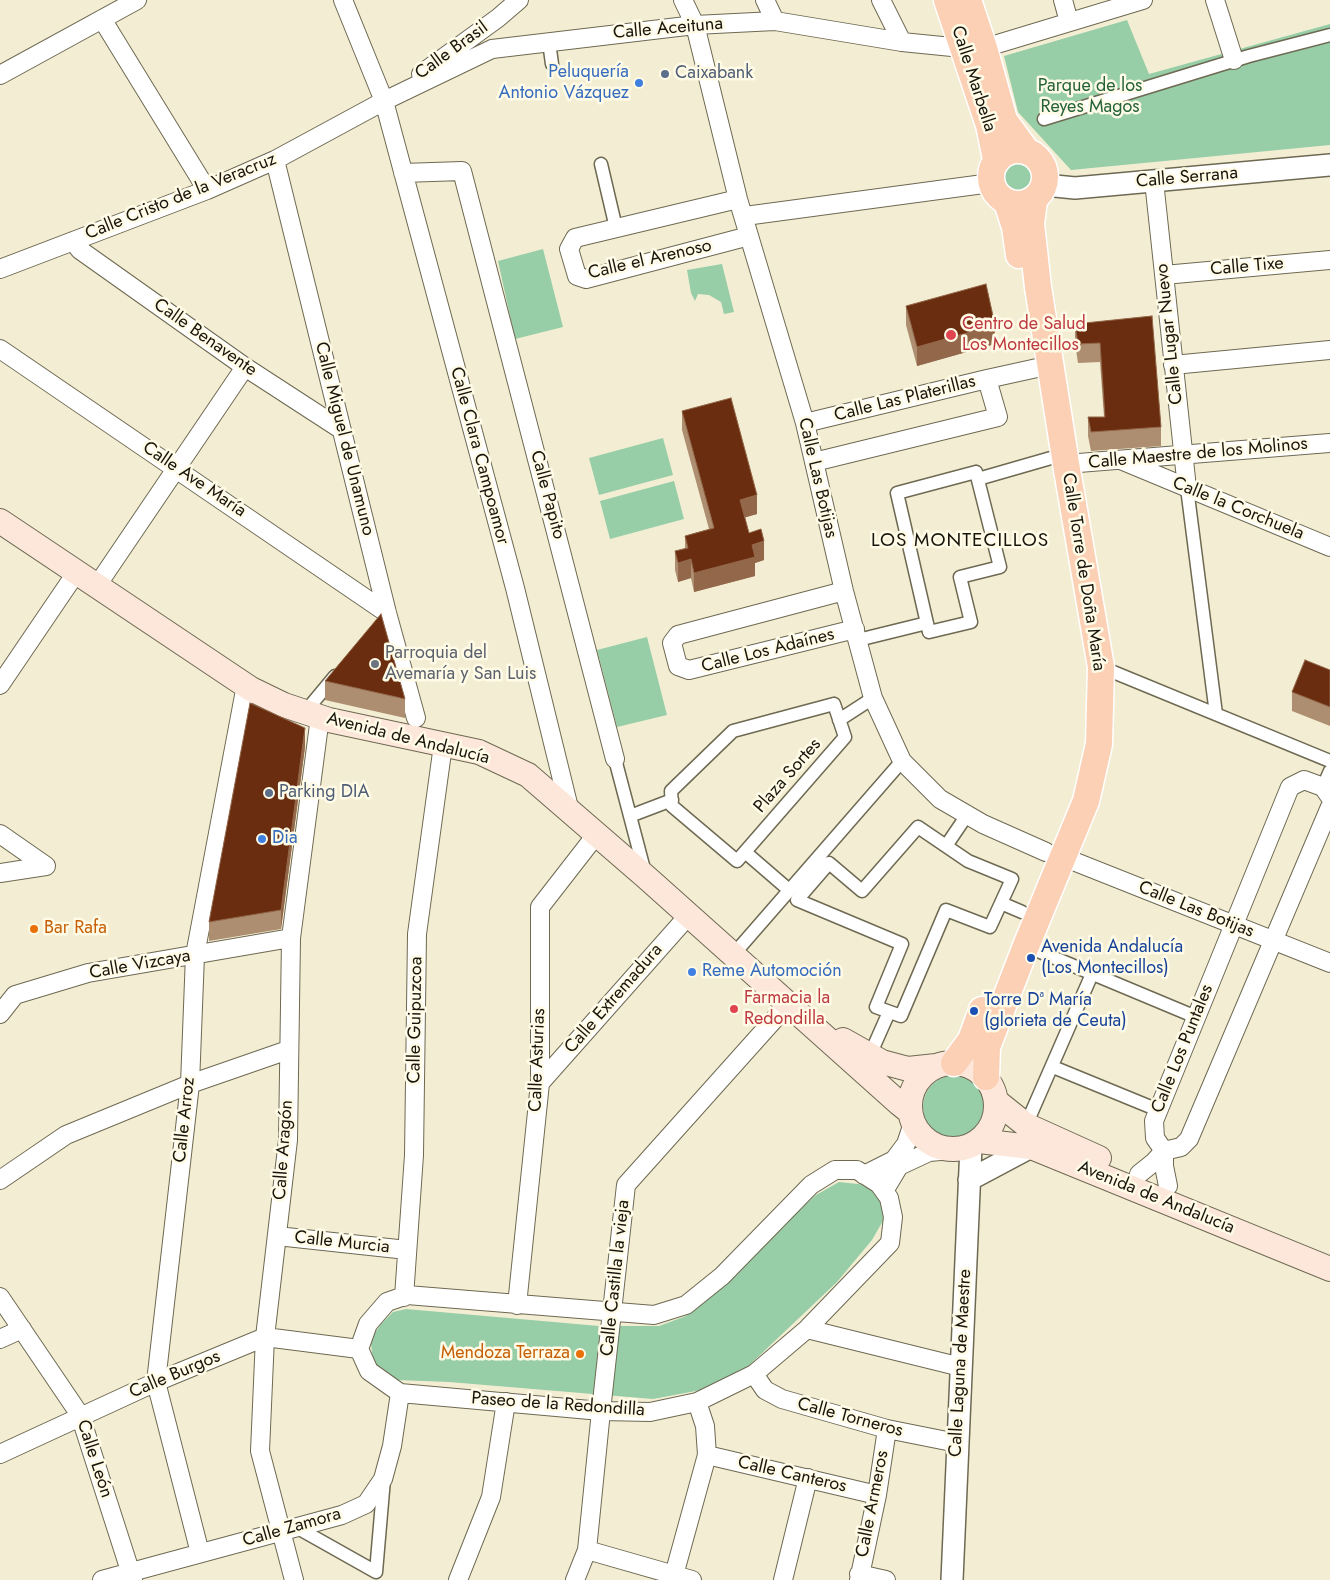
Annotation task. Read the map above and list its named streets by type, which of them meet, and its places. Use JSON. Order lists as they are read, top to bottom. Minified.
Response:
{"streets":{"main road":["Calle Marbella","Calle Torre de Doña María","Avenida de Andalucía"],"street":["Calle Aceituna","Calle Brasil","Calle Serrana","Calle Cristo de la Veracruz","Calle el Arenoso","Calle Tixe","Calle Lugar Nuevo","Calle Benavente","Calle Las Platerillas","Calle Miguel de Unamuno","Calle Maestre de los Molinos","Calle Clara Campoamor","Calle Las Botijas","Calle Ave María","Calle Papito","Calle la Corchuela","Calle Los Adaínes","Plaza Sortes","Calle Vizcaya","Calle Extremadura","Calle Guipuzcoa","Calle Los Puntales","Calle Asturias","Calle Arroz","Calle Aragón","Calle Murcia","Calle Castilla la vieja","Calle Laguna de Maestre","Calle Burgos","Paseo de la Redondilla","Calle Torneros","Calle León","Calle Canteros","Calle Armeros","Calle Zamora"]},"crossings":[["Calle Aceituna","Calle Brasil"],["Calle Aceituna","Calle Marbella"],["Calle Aceituna","Calle Cristo de la Veracruz"],["Calle Aceituna","Calle Clara Campoamor"],["Calle Aceituna","Calle Las Botijas"],["Calle Brasil","Calle Cristo de la Veracruz"],["Calle Brasil","Calle Clara Campoamor"],["Calle Marbella","Calle Serrana"],["Calle Marbella","Calle Torre de Doña María"],["Calle Serrana","Calle Lugar Nuevo"],["Calle Serrana","Calle Torre de Doña María"],["Calle Cristo de la Veracruz","Calle Benavente"],["Calle Cristo de la Veracruz","Calle Miguel de Unamuno"],["Calle Cristo de la Veracruz","Calle Clara Campoamor"],["Calle el Arenoso","Calle Las Botijas"],["Calle Tixe","Calle Lugar Nuevo"],["Calle Lugar Nuevo","Calle Maestre de los Molinos"],["Calle Lugar Nuevo","Calle la Corchuela"],["Calle Benavente","Calle Miguel de Unamuno"],["Calle Las Platerillas","Calle Las Botijas"],["Calle Miguel de Unamuno","Calle Ave María"],["Calle Maestre de los Molinos","Calle la Corchuela"],["Calle Maestre de los Molinos","Calle Torre de Doña María"],["Calle Clara Campoamor","Calle Papito"],["Calle Clara Campoamor","Avenida de Andalucía"],["Calle Las Botijas","Calle Torre de Doña María"],["Calle Las Botijas","Calle Los Adaínes"],["Calle Las Botijas","Calle Los Puntales"],["Calle Papito","Avenida de Andalucía"],["Calle Torre de Doña María","Avenida de Andalucía"],["Calle Torre de Doña María","Calle Laguna de Maestre"],["Avenida de Andalucía","Calle Extremadura"],["Avenida de Andalucía","Calle Guipuzcoa"],["Avenida de Andalucía","Calle Los Puntales"],["Avenida de Andalucía","Calle Asturias"],["Avenida de Andalucía","Calle Arroz"],["Avenida de Andalucía","Calle Aragón"],["Avenida de Andalucía","Calle Castilla la vieja"],["Avenida de Andalucía","Calle Laguna de Maestre"],["Calle Vizcaya","Calle Arroz"],["Calle Vizcaya","Calle Aragón"],["Calle Extremadura","Calle Asturias"],["Calle Guipuzcoa","Calle Murcia"],["Calle Guipuzcoa","Paseo de la Redondilla"],["Calle Asturias","Paseo de la Redondilla"],["Calle Arroz","Calle Burgos"],["Calle Arroz","Calle Zamora"],["Calle Aragón","Calle Murcia"],["Calle Aragón","Calle Burgos"],["Calle Aragón","Calle Zamora"],["Calle Castilla la vieja","Paseo de la Redondilla"],["Calle Laguna de Maestre","Calle Torneros"],["Calle Burgos","Paseo de la Redondilla"],["Calle Burgos","Calle León"],["Paseo de la Redondilla","Calle Torneros"],["Paseo de la Redondilla","Calle Zamora"],["Calle Torneros","Calle Armeros"],["Calle León","Calle Zamora"],["Calle Canteros","Calle Armeros"]],"districts":["LOS MONTECILLOS"],"parks":["Parque de los Reyes Magos"],"places":["Caixabank","Peluquería Antonio Vázquez","Centro de Salud Los Montecillos","Parroquia del Avemaría y San Luis","Parking DIA","Dia","Bar Rafa","Avenida Andalucía (Los Montecillos)","Reme Automoción","Farmacia la Redondilla","Torre Dª María (glorieta de Ceuta)","Mendoza Terraza"]}
